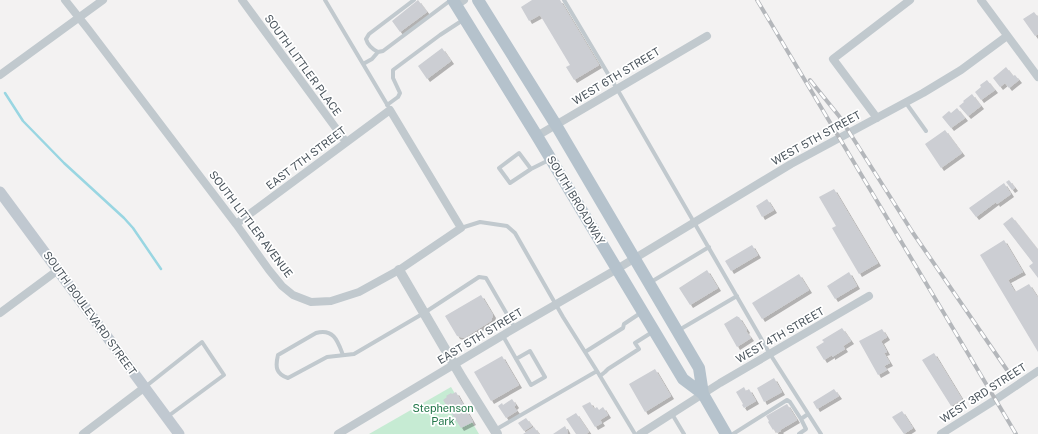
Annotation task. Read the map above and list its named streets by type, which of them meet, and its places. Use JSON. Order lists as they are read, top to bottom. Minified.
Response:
{"streets":{"main road":["SOUTH BROADWAY","SOUTH BOULEVARD STREET"],"street":["SOUTH LITTLER PLACE","WEST 6TH STREET","WEST 5TH STREET","EAST 7TH STREET","SOUTH LITTLER AVENUE","WEST 4TH STREET","EAST 5TH STREET","WEST 3RD STREET"]},"crossings":[["SOUTH LITTLER PLACE","EAST 7TH STREET"],["WEST 6TH STREET","SOUTH BROADWAY"],["WEST 5TH STREET","SOUTH BROADWAY"],["WEST 5TH STREET","EAST 5TH STREET"],["EAST 7TH STREET","SOUTH LITTLER AVENUE"],["SOUTH BROADWAY","WEST 4TH STREET"],["SOUTH BROADWAY","EAST 5TH STREET"]],"parks":["Stephenson Park"]}
